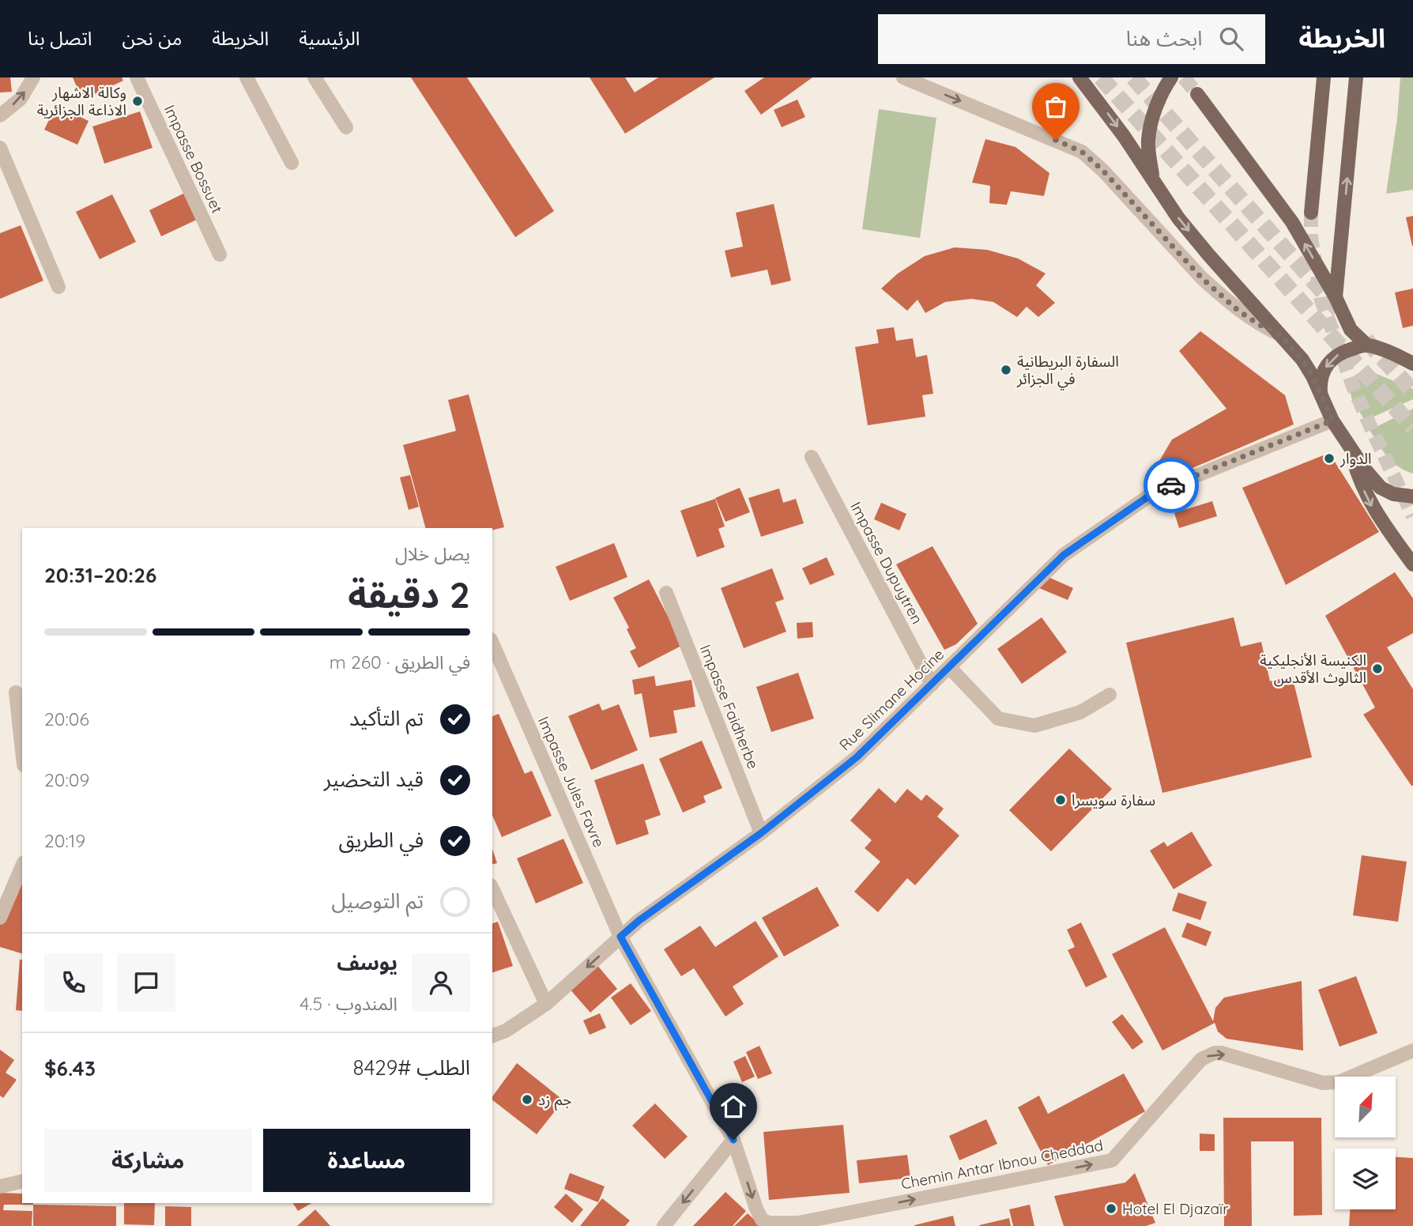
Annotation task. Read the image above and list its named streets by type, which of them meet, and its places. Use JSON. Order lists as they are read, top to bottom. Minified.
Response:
{"streets":{"street":["Impasse Bossuet","Impasse Dupuytren","Rue Slimane Hocine","Impasse Faidherbe","Impasse Jules Favre","Chemin Antar Ibnou Cheddad"]},"crossings":[["Impasse Dupuytren","Rue Slimane Hocine"],["Rue Slimane Hocine","Impasse Faidherbe"],["Rue Slimane Hocine","Impasse Jules Favre"],["Impasse Jules Favre","Chemin Antar Ibnou Cheddad"]],"one_way":["Chemin Antar Ibnou Cheddad"],"places":["وكالة الاشهار الاذاعة الجزائرية","السفارة البريطانية في الجزائر","الدوار","الكنيسة الأنجليكية الثالوث الأقدس","سفارة سويسرا","جم زد","Hotel El Djazaïr"],"north":"top right","page":{"header":"الخريطة","search":"ابحث هنا","nav":["الرئيسية","الخريطة","من نحن","اتصل بنا"],"heading":["2 دقيقة","يصل خلال","20:26–20:31"],"panel":["يوسف","المندوب · 4.5","الطلب #8429","$6.43"],"bar":"في الطريق · 260 m","list":[["تم التأكيد","20:06"],["قيد التحضير","20:09"],["في الطريق","20:19"],"تم التوصيل"],"buttons":["مساعدة","مشاركة"]}}
